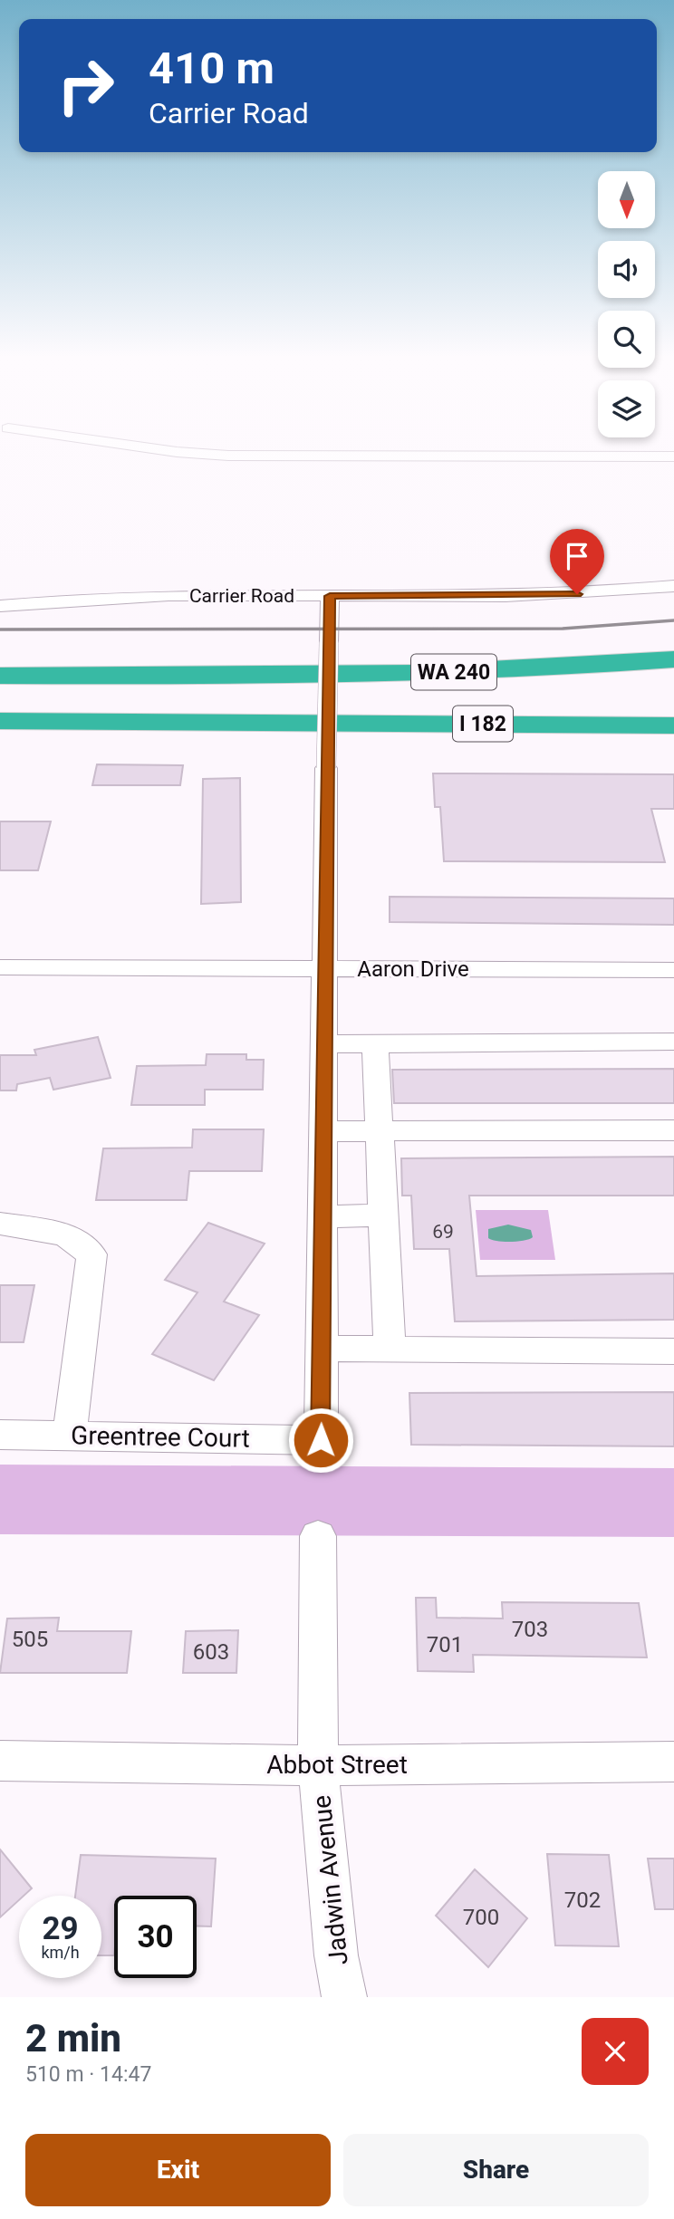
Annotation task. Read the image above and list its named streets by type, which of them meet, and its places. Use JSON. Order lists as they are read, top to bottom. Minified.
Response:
{"streets":{"highway":["WA 240","I 182"],"street":["Carrier Road","Aaron Drive","Greentree Court","Abbot Street","Jadwin Avenue"]},"crossings":[["WA 240","I 182"],["Abbot Street","Jadwin Avenue"]],"house_numbers":["69","703","505","701","603","702","700"],"north":"bottom","page":{"turn":["410 m","Carrier Road"],"speed":"29 km/h","limit":"30","heading":["2 min","510 m · 14:47"],"buttons":["Exit","Share"]}}
